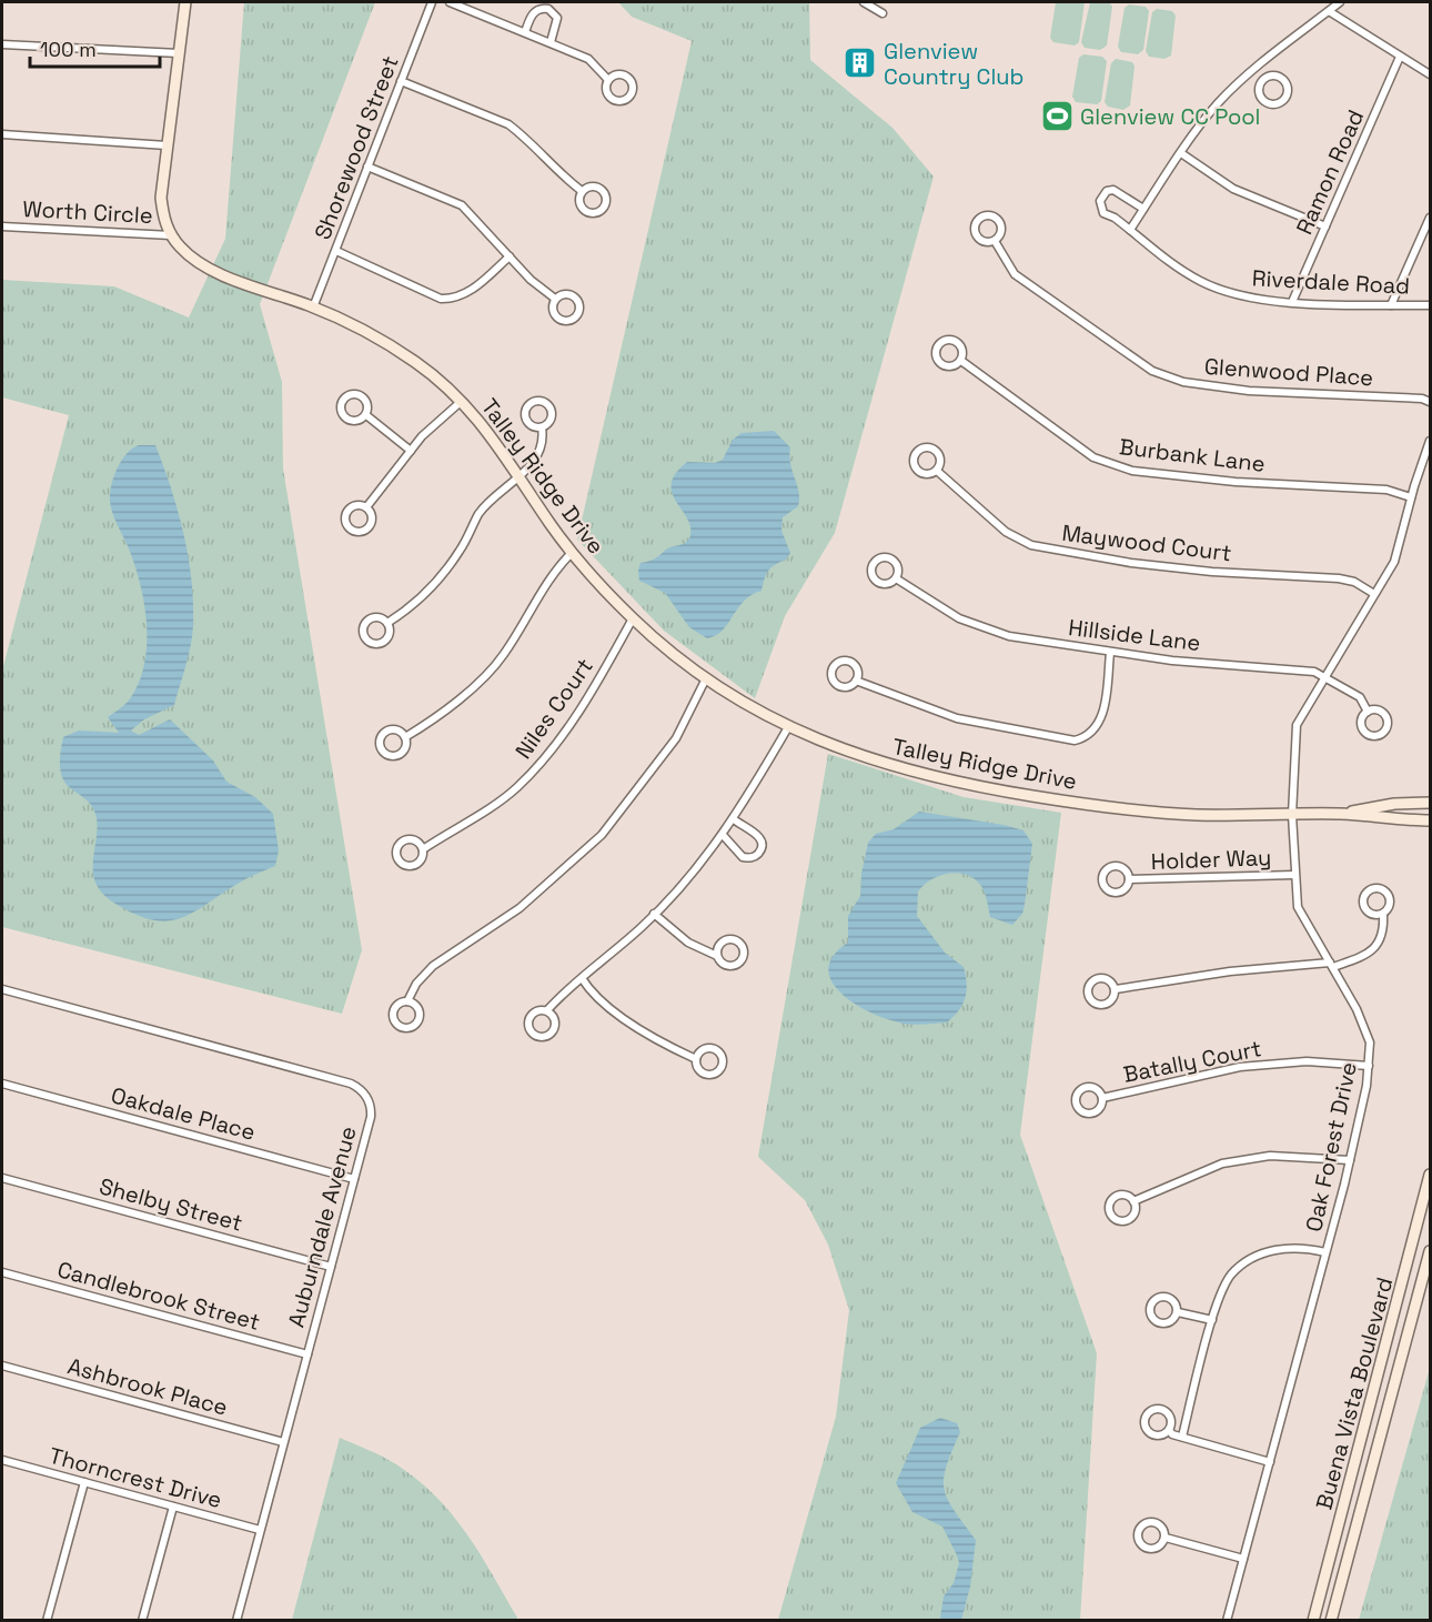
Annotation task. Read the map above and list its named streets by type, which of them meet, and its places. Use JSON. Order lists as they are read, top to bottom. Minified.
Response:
{"streets":{"street":["Shorewood Street","Ramon Road","Worth Circle","Riverdale Road","Glenwood Place","Burbank Lane","Talley Ridge Drive","Maywood Court","Hillside Lane","Niles Court","Holder Way","Batally Court","Oakdale Place","Oak Forest Drive","Shelby Street","Auburndale Avenue","Candlebrook Street","Ashbrook Place","Buena Vista Boulevard","Thorncrest Drive"]},"crossings":[["Shorewood Street","Talley Ridge Drive"],["Ramon Road","Riverdale Road"],["Worth Circle","Talley Ridge Drive"],["Burbank Lane","Oak Forest Drive"],["Talley Ridge Drive","Niles Court"],["Talley Ridge Drive","Oak Forest Drive"],["Maywood Court","Oak Forest Drive"],["Hillside Lane","Oak Forest Drive"],["Holder Way","Oak Forest Drive"],["Batally Court","Oak Forest Drive"],["Oakdale Place","Auburndale Avenue"],["Shelby Street","Auburndale Avenue"],["Auburndale Avenue","Candlebrook Street"],["Auburndale Avenue","Ashbrook Place"],["Auburndale Avenue","Thorncrest Drive"]],"places":{"building":["Glenview Country Club"],"sports":["Glenview CC Pool"]},"scale_bar":"100 m"}
